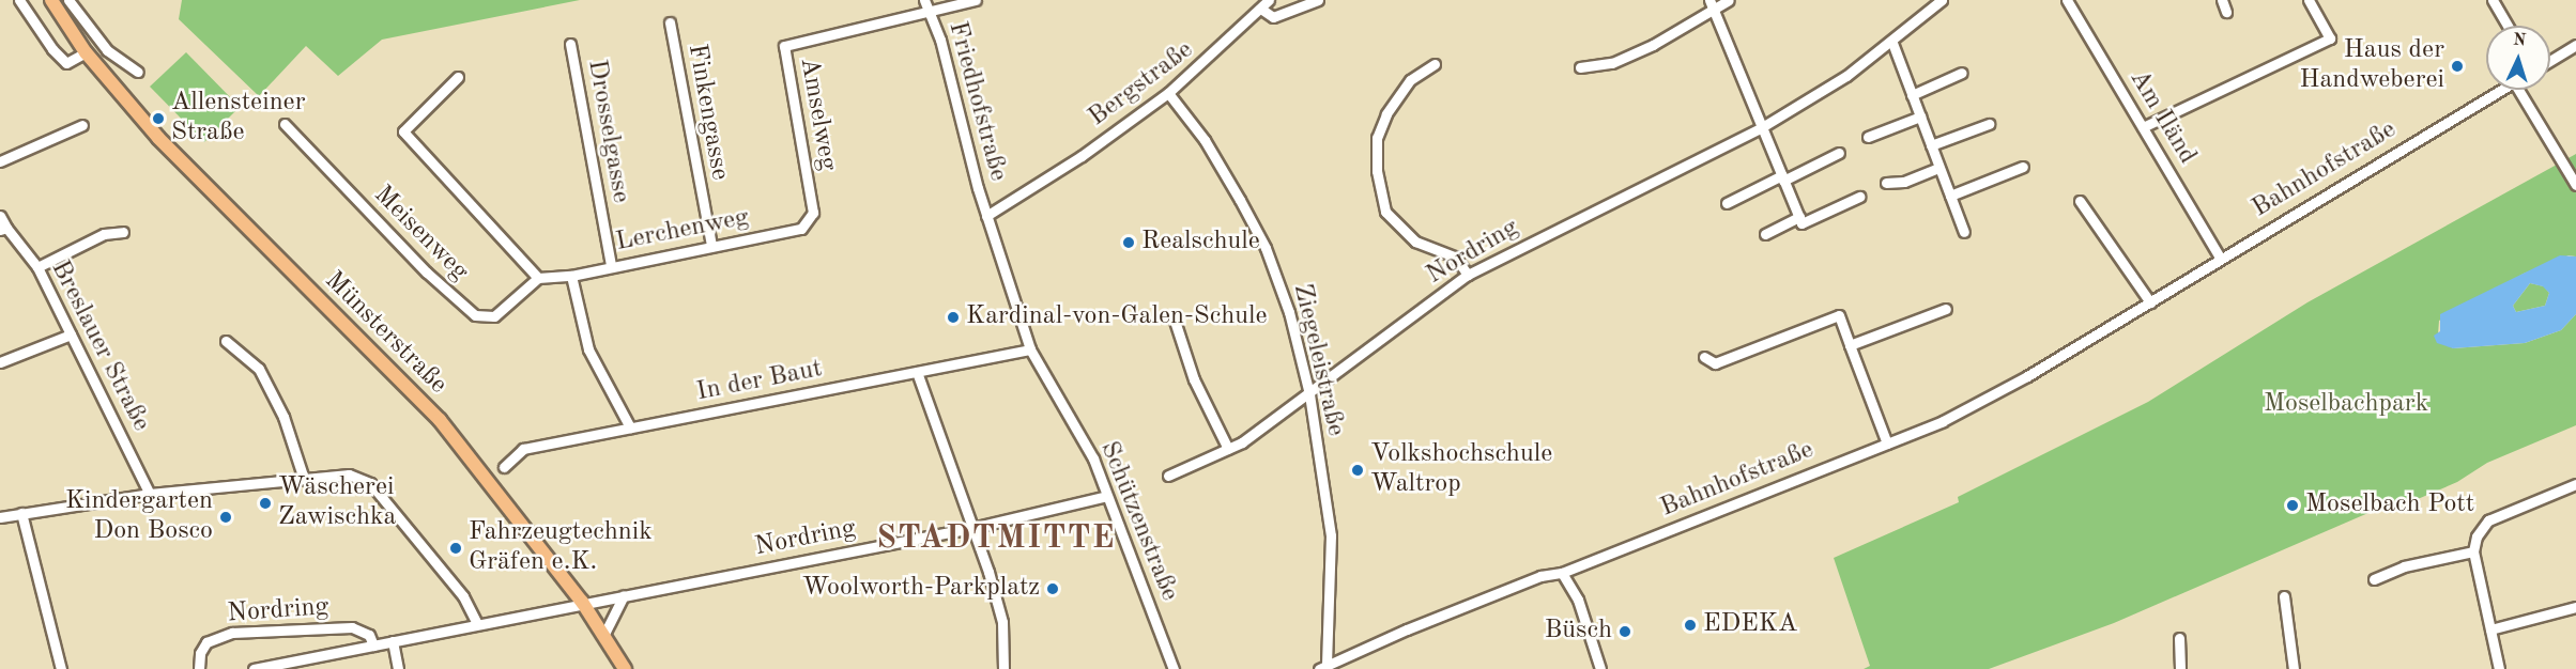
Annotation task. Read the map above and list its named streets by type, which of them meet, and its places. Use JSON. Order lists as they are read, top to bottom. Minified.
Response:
{"streets":{"main road":["Münsterstraße"],"street":["Bergstraße","Friedhofstraße","Finkengasse","Amselweg","Am Iländ","Drosselgasse","Bahnhofstraße","Lerchenweg","Meisenweg","Nordring","Breslauer Straße","Ziegeleistraße","In der Baut","Schützenstraße"]},"crossings":[["Bergstraße","Friedhofstraße"],["Bergstraße","Ziegeleistraße"],["Bergstraße","Schützenstraße"],["Friedhofstraße","Amselweg"],["Friedhofstraße","Schützenstraße"],["Finkengasse","Lerchenweg"],["Amselweg","Lerchenweg"],["Am Iländ","Bahnhofstraße"],["Drosselgasse","Lerchenweg"],["Bahnhofstraße","Ziegeleistraße"],["Lerchenweg","Meisenweg"],["Nordring","Münsterstraße"],["Nordring","Ziegeleistraße"],["Nordring","Schützenstraße"],["In der Baut","Schützenstraße"]],"districts":["STADTMITTE"],"parks":["Moselbachpark"],"places":["Haus der Handweberei","Allensteiner Straße","Realschule","Kardinal-von-Galen-Schule","Volkshochschule Waltrop","Wäscherei Zawischka","Moselbach Pott","Kindergarten Don Bosco","Fahrzeugtechnik Gräfen e.K.","Woolworth-Parkplatz","EDEKA","Büsch"],"north":"top"}
